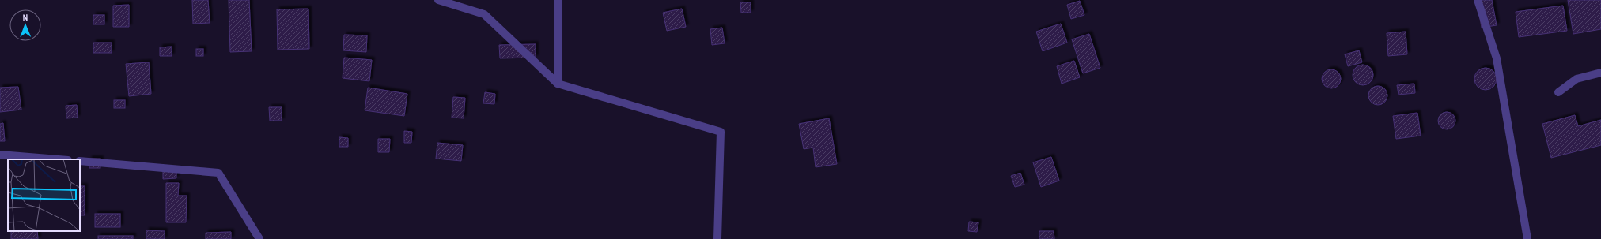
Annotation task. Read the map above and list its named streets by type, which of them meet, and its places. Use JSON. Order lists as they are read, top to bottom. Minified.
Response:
{"north":"top"}
